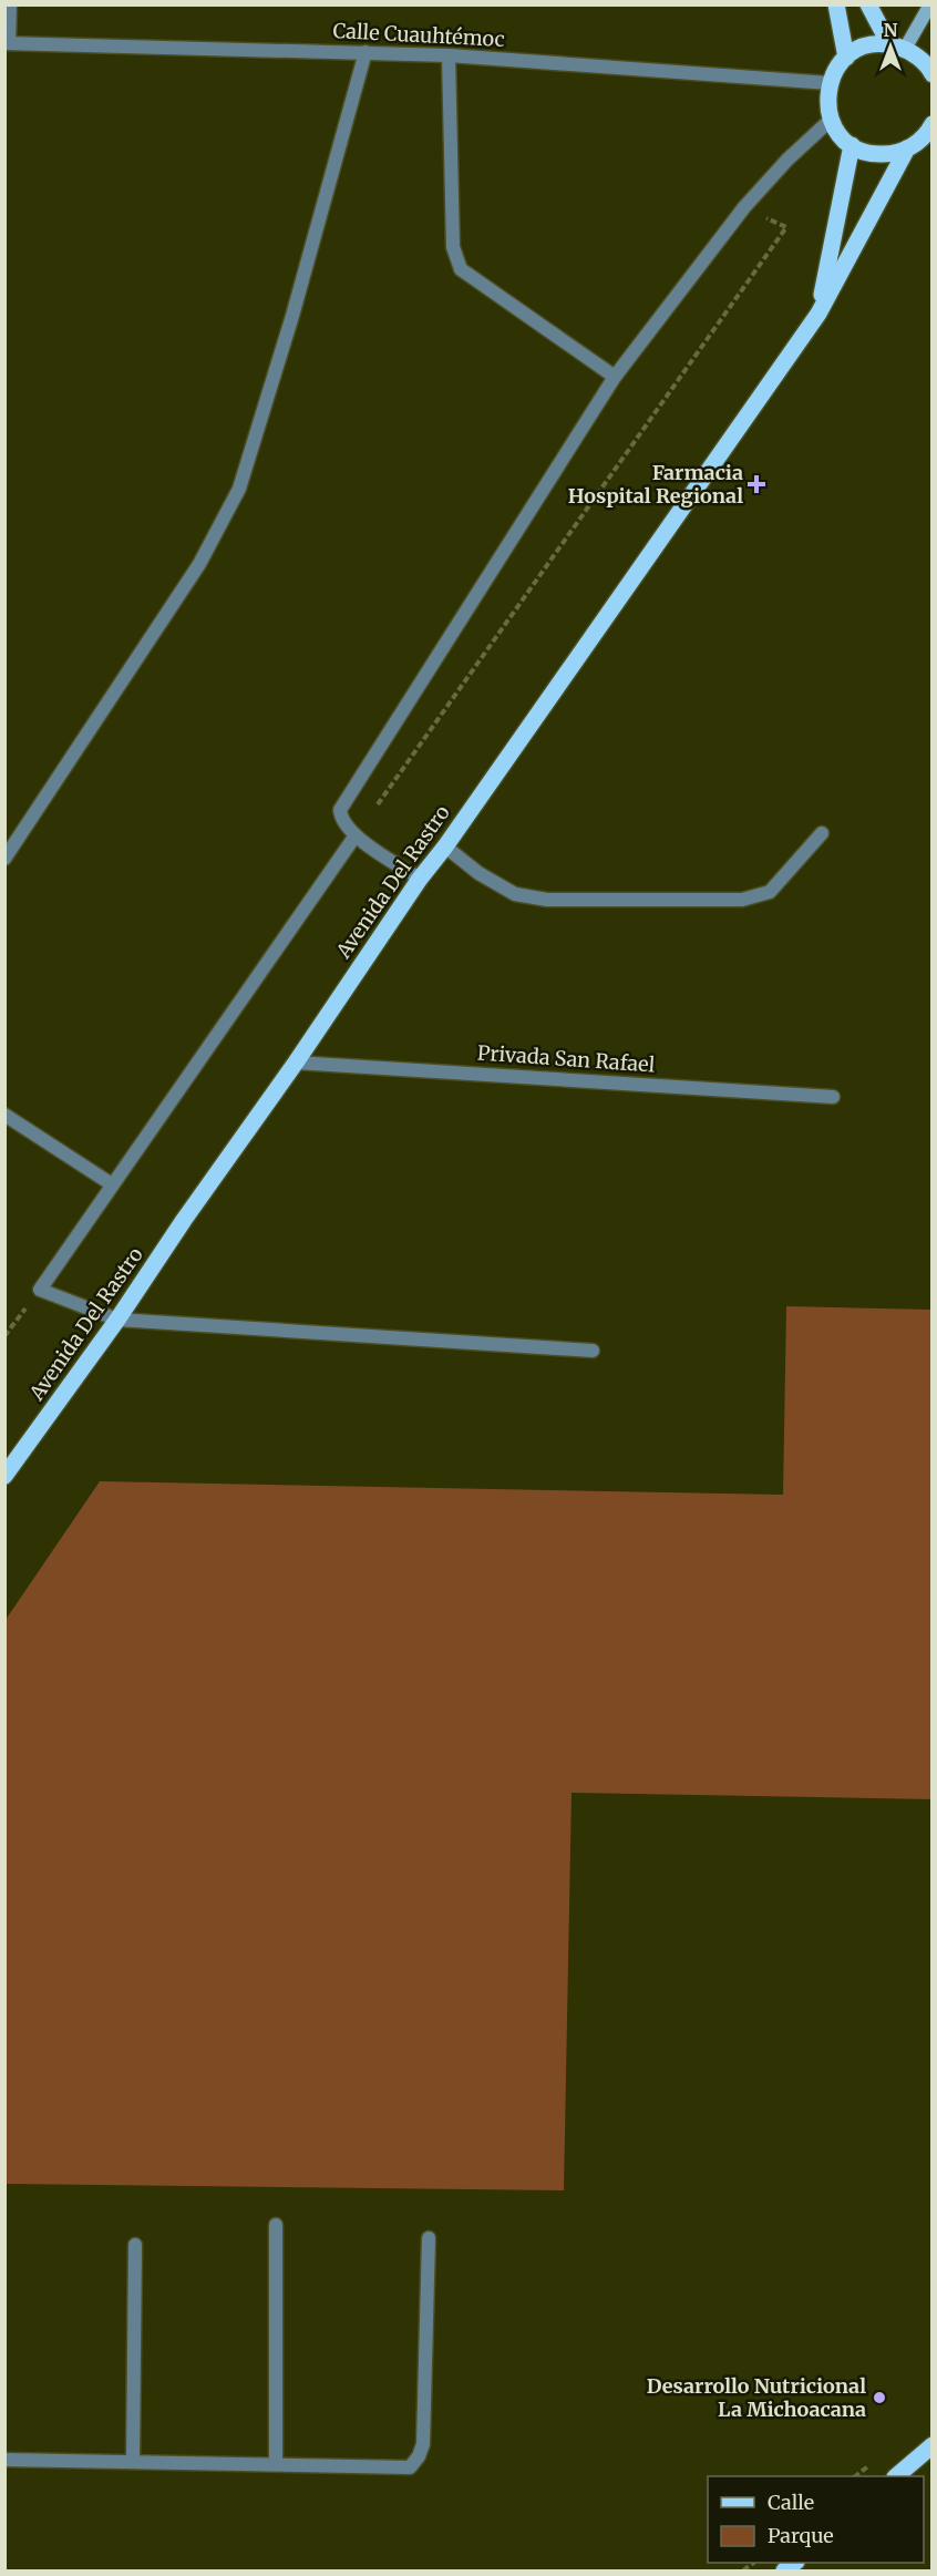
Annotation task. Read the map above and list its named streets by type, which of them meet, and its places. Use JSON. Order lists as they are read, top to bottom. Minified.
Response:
{"streets":{"main road":["Avenida Del Rastro"],"street":["Calle Cuauhtémoc","Privada San Rafael"]},"crossings":[["Avenida Del Rastro","Privada San Rafael"]],"places":{"health":["Farmacia Hospital Regional"],"other":["Desarrollo Nutricional La Michoacana"]},"legend":["Calle","Parque"],"north":"top"}
